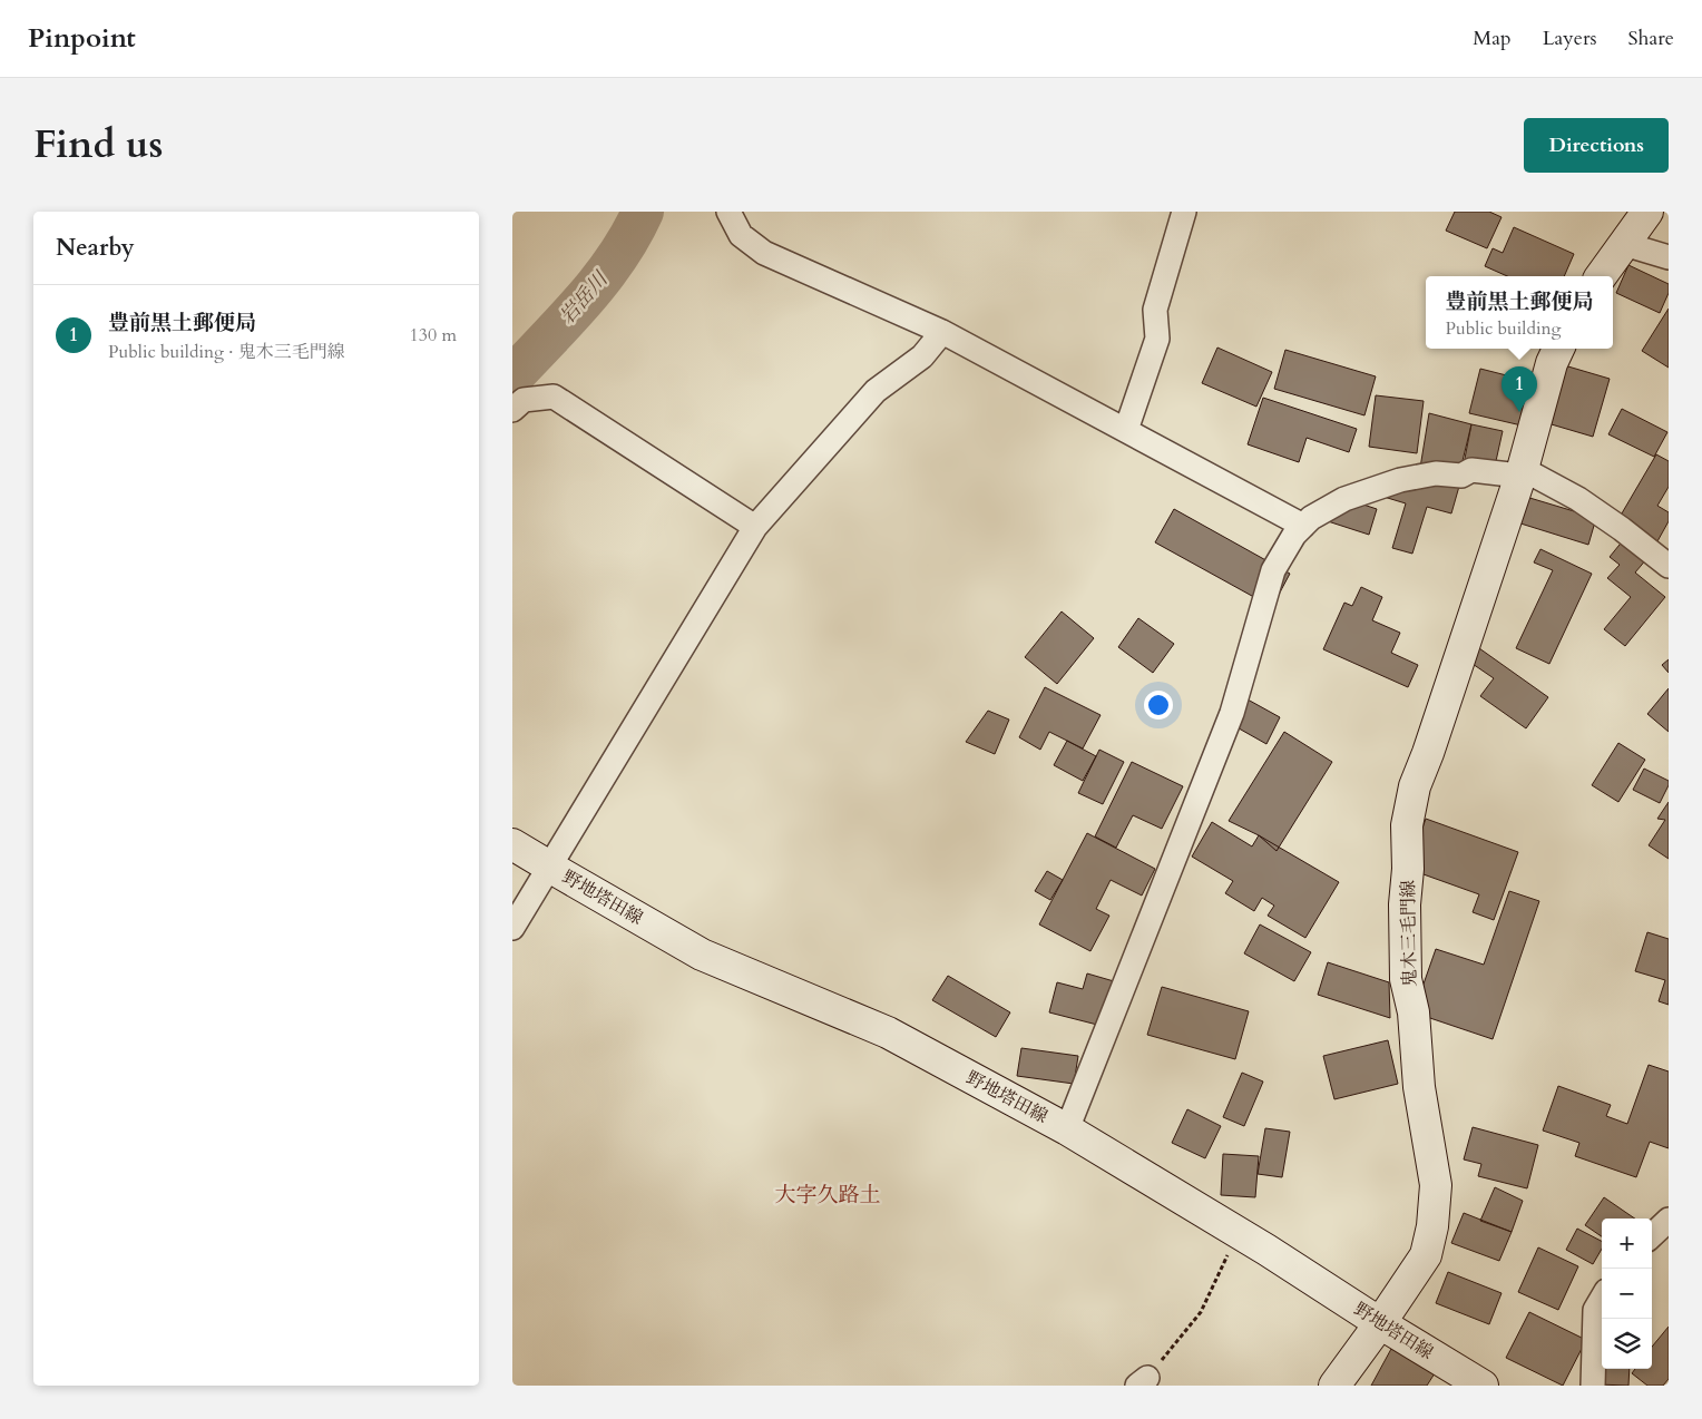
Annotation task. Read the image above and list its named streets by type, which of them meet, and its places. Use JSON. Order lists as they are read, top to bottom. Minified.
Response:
{"streets":{"main road":["野地塔田線","鬼木三毛門線"]},"crossings":[["野地塔田線","鬼木三毛門線"]],"districts":["大字久路土"],"water":["岩岳川"],"page":{"header":"Pinpoint","nav":["Map","Layers","Share"],"title":"Find us","buttons":"Directions","heading":"Nearby","popup":["豊前黒土郵便局","Public building"],"list":[{"mark":"1","name":"豊前黒土郵便局","note":"Public building · 鬼木三毛門線","value":"130 m"}],"pins":"1","map_buttons":["+","−"]}}
